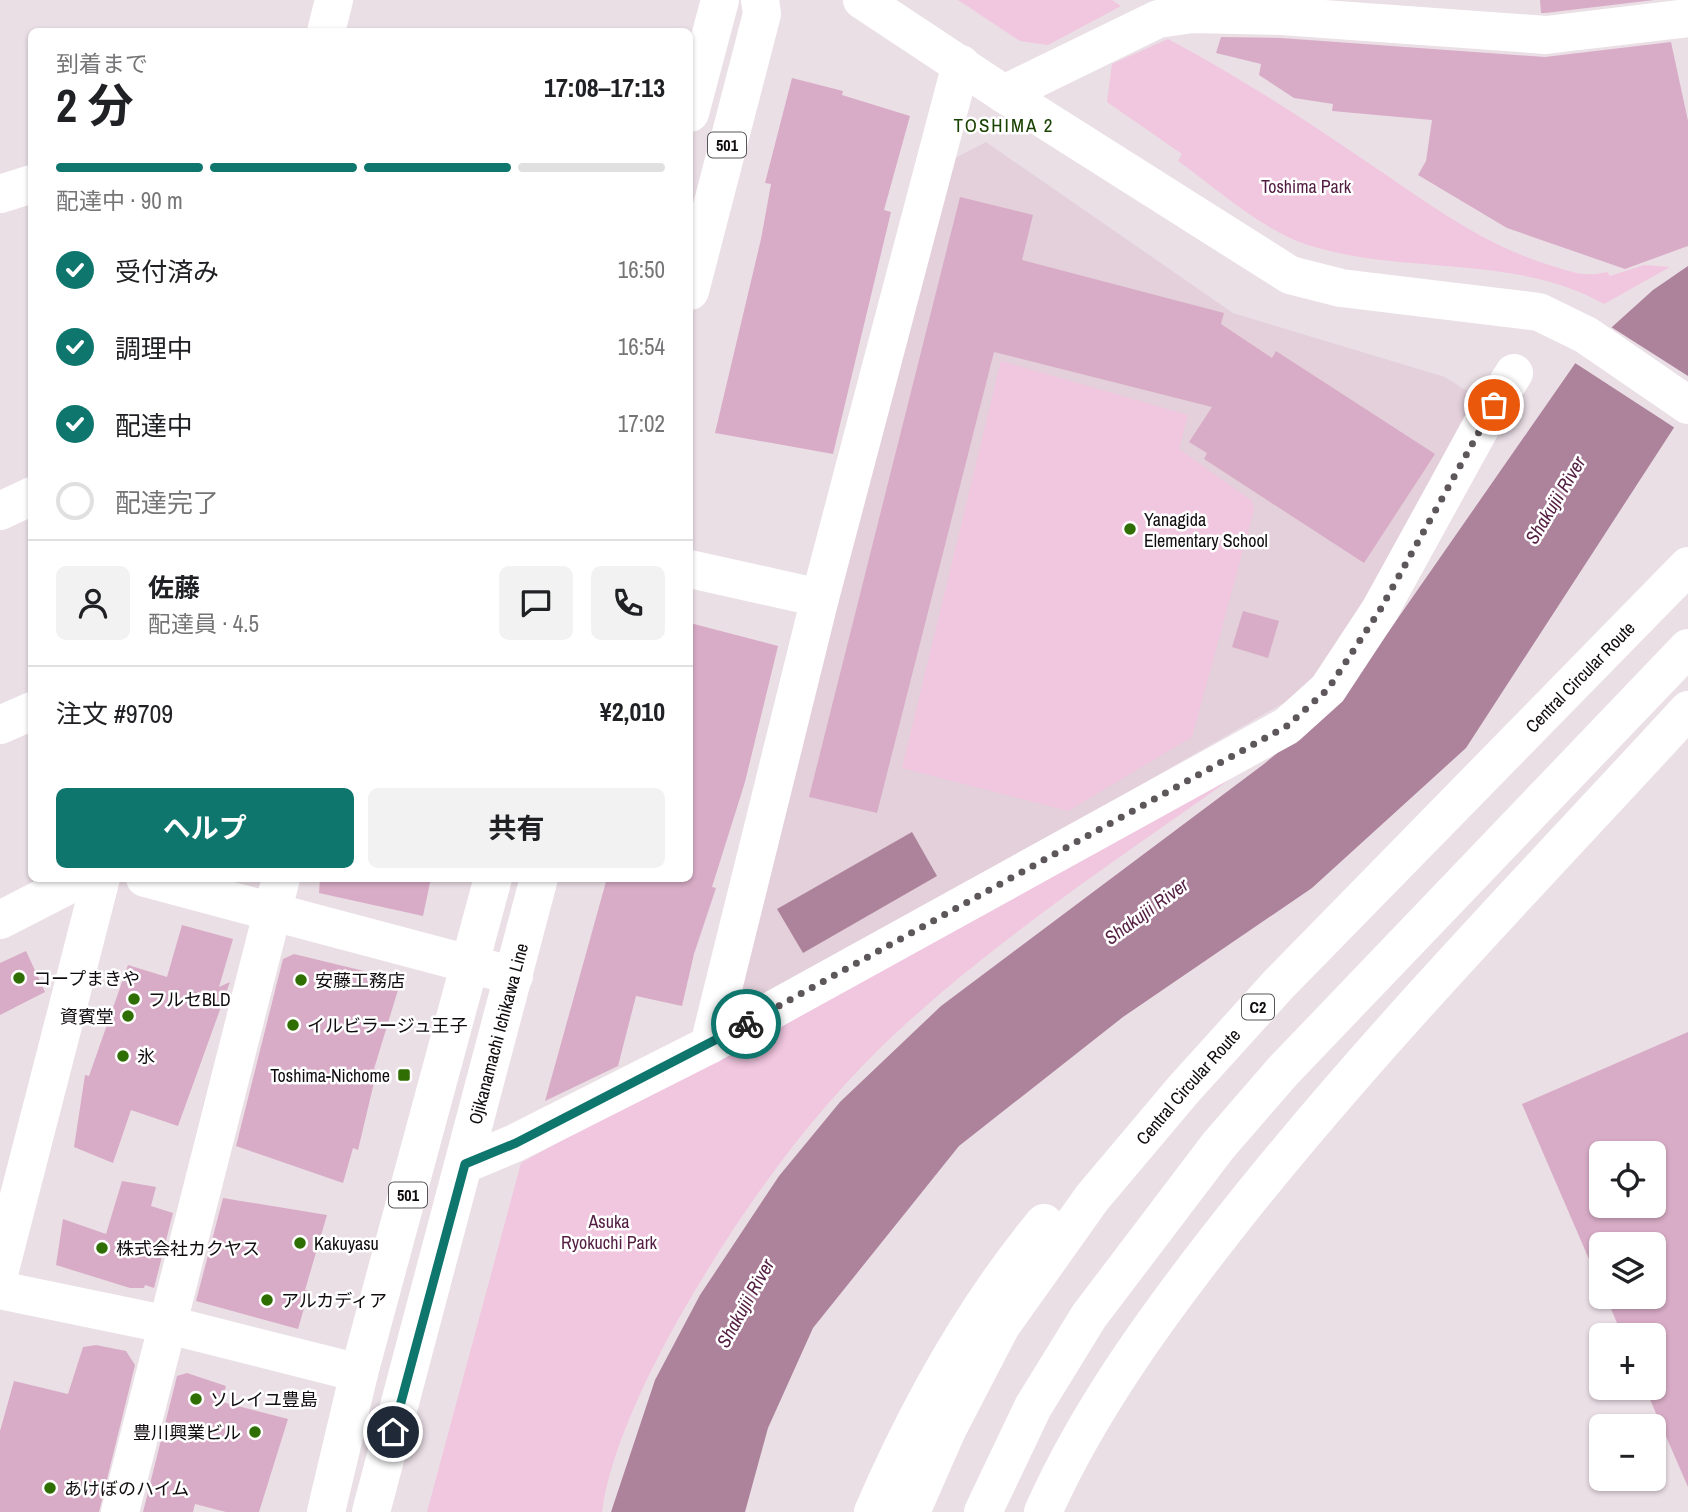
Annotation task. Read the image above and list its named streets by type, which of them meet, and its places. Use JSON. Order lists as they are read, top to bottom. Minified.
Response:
{"streets":{"main road":["501","Central Circular Route","C2","Ojikanamachi Ichikawa Line"]},"crossings":[["Central Circular Route","C2"]],"districts":["TOSHIMA 2"],"water":["Shakujii River"],"parks":["Toshima Park","Asuka Ryokuchi Park"],"places":{"other":["Yanagida Elementary School","コープまきや","安藤工務店","フルセBLD","資賓堂","イルビラージュ王子","氷","Kakuyasu","株式会社カクヤス","アルカディア","ソレイユ豊島","豊川興業ビル","あけぼのハイム"],"transit":["Toshima-Nichome"]},"page":{"heading":["2 分","到着まで","17:08–17:13"],"panel":["佐藤","配達員 · 4.5","注文 #9709","¥2,010"],"bar":"配達中 · 90 m","list":[["受付済み","16:50"],["調理中","16:54"],["配達中","17:02"],"配達完了"],"buttons":["ヘルプ","共有"],"map_buttons":["+","−"]}}
